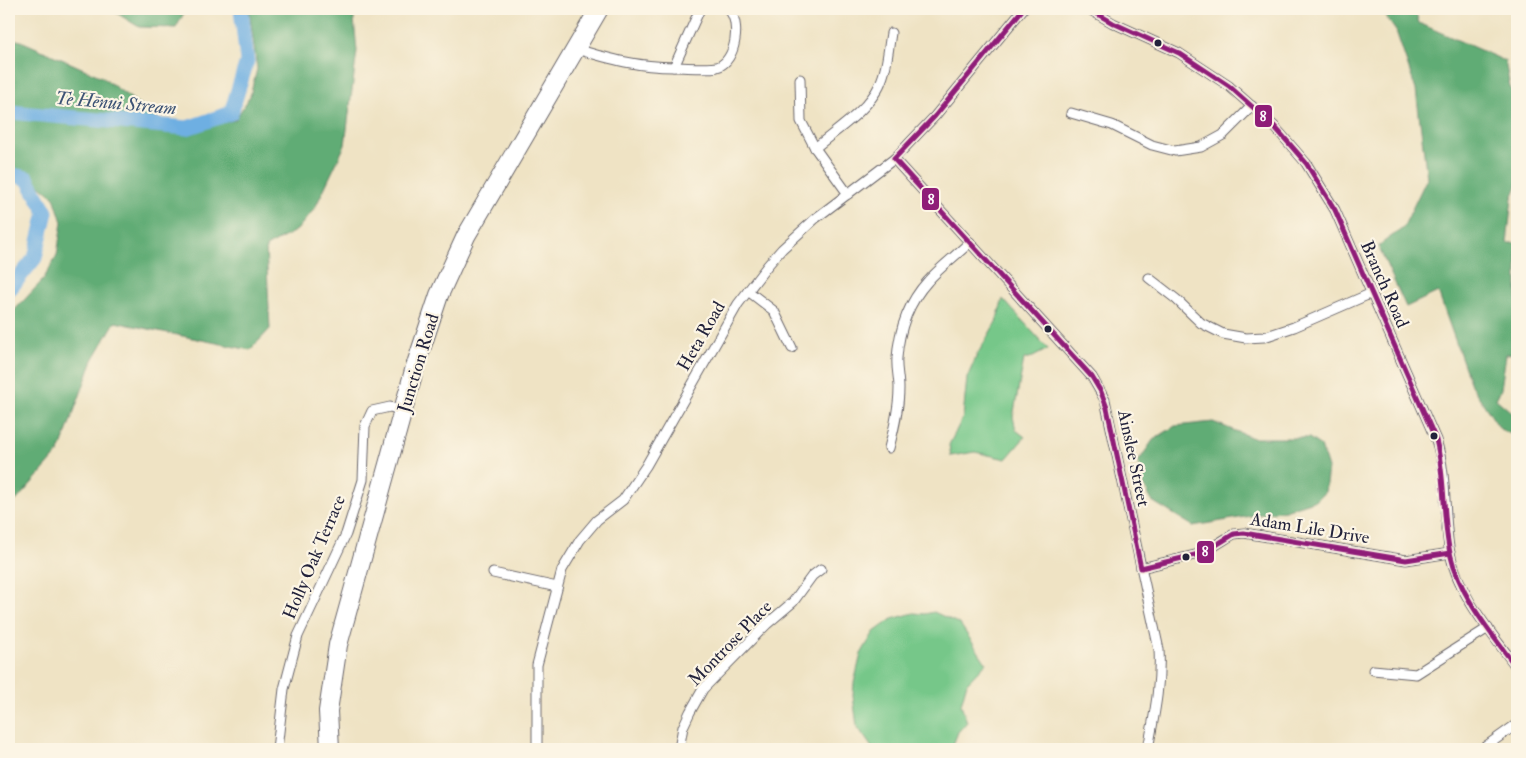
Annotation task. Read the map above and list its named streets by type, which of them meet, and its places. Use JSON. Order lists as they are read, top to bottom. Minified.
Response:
{"streets":{"highway":["Junction Road"],"street":["Branch Road","Heta Road","Ainslee Street","Adam Lile Drive","Holly Oak Terrace","Montrose Place"]},"crossings":[["Branch Road","Adam Lile Drive"],["Heta Road","Ainslee Street"],["Junction Road","Holly Oak Terrace"],["Ainslee Street","Adam Lile Drive"]],"water":["Te Hēnui Stream"],"lines":["transit line 8"]}
